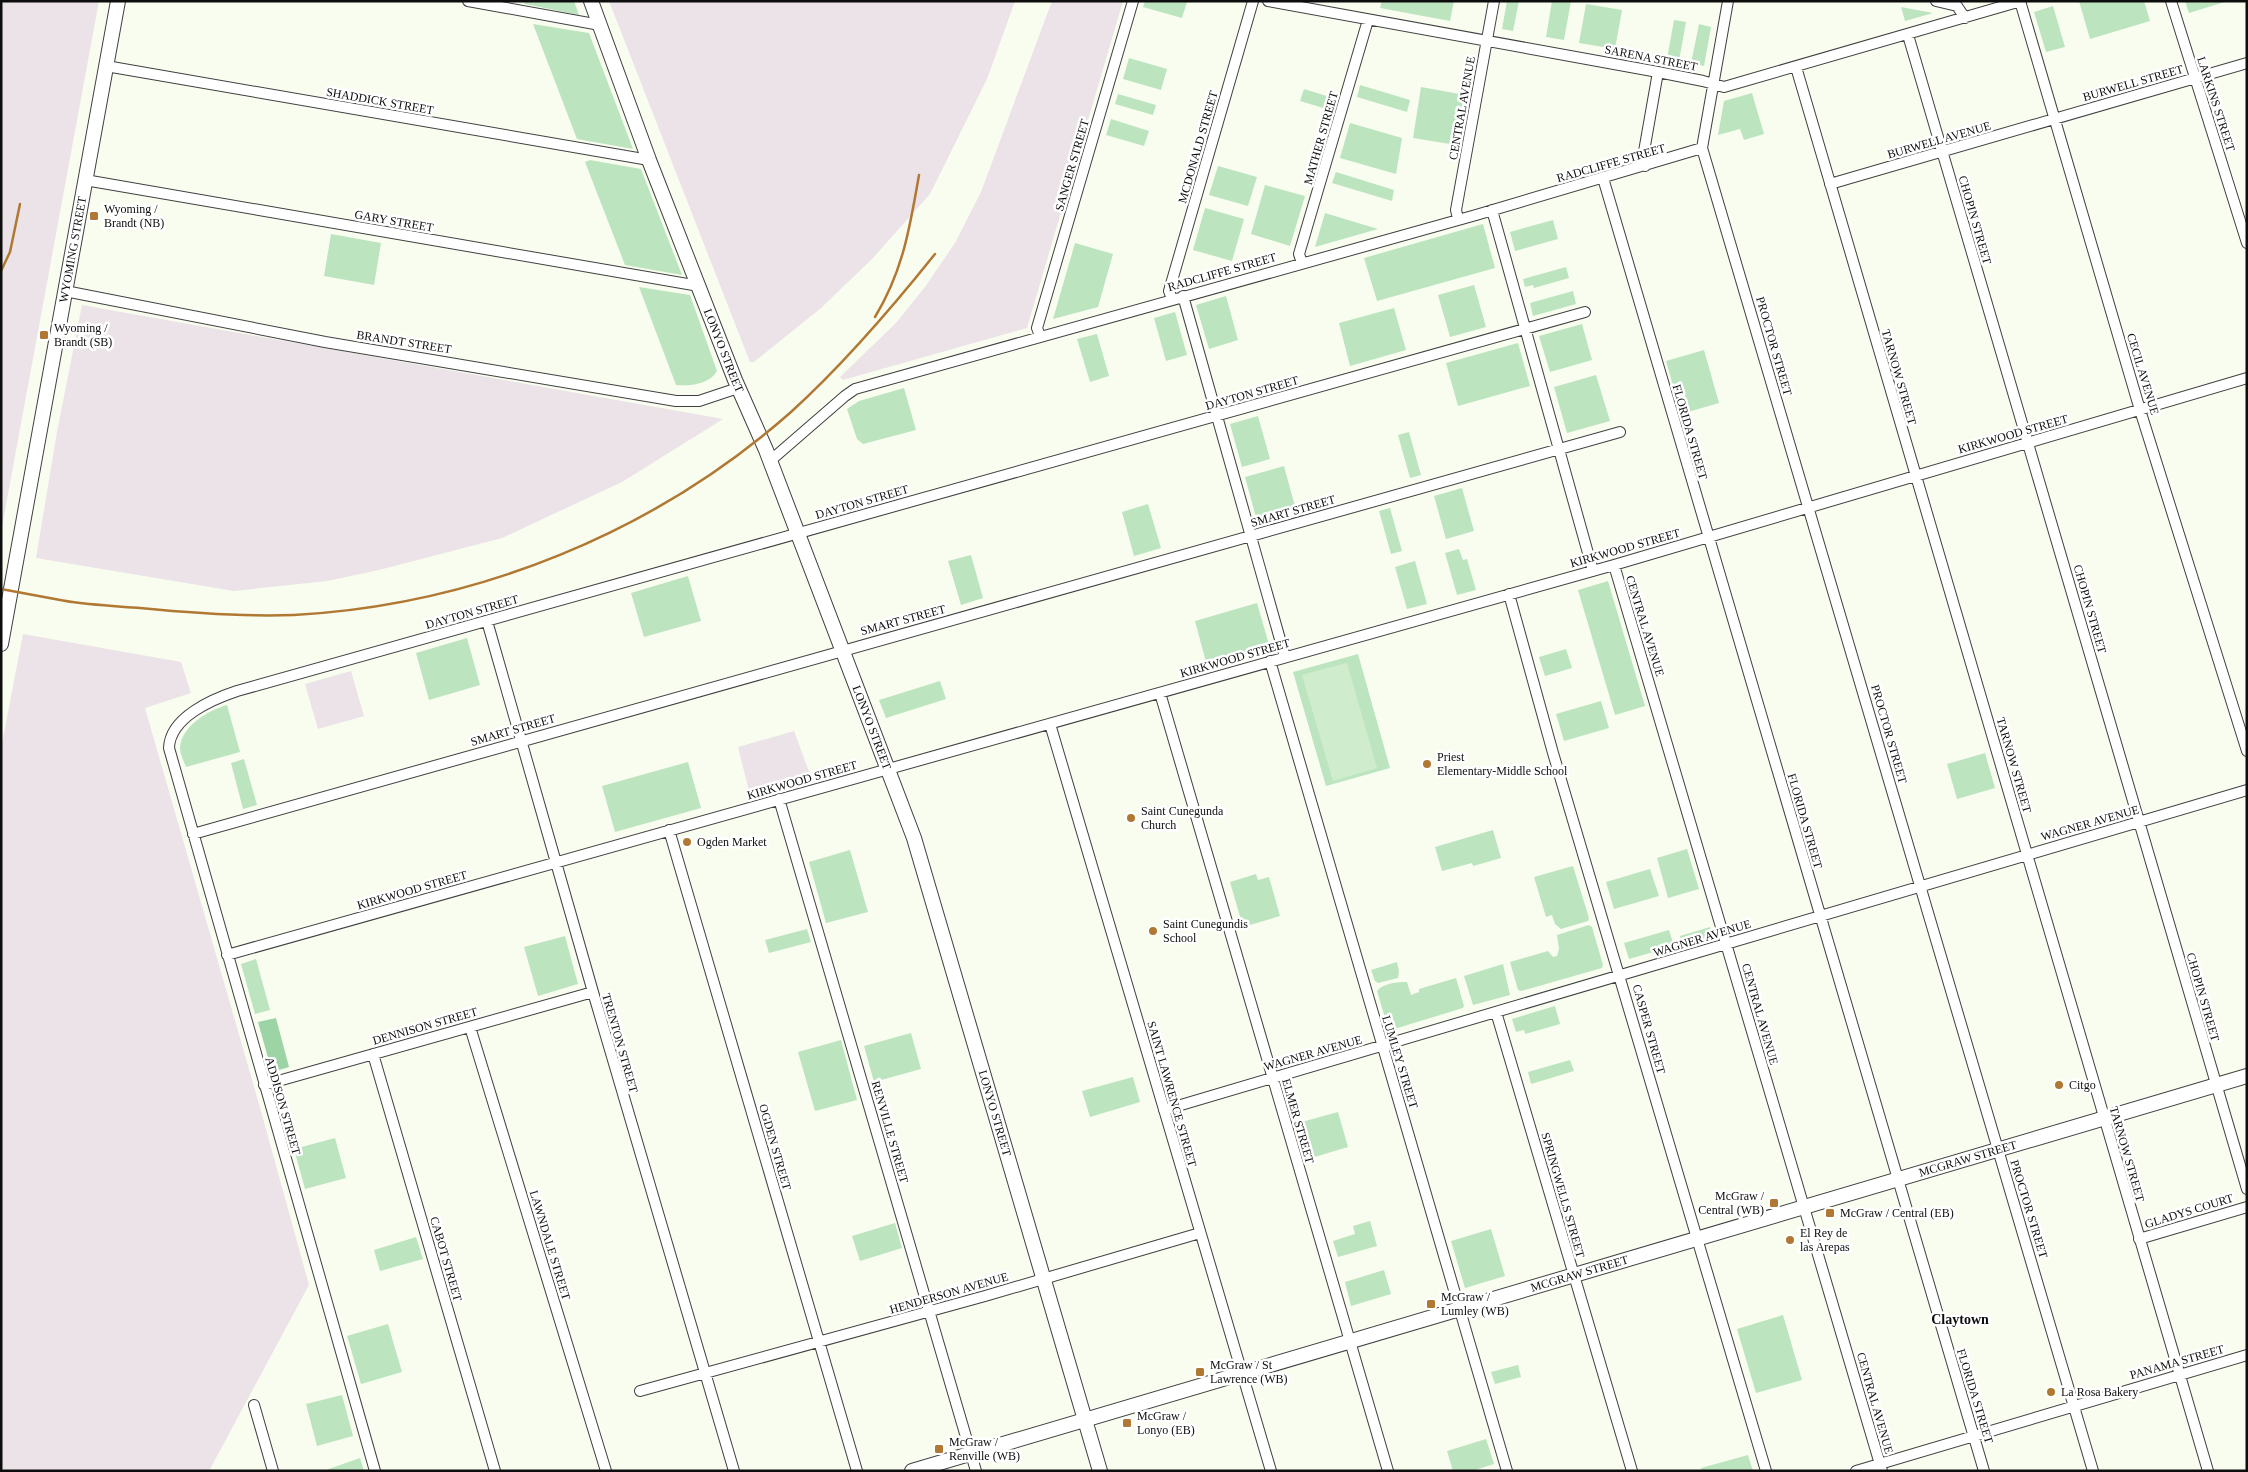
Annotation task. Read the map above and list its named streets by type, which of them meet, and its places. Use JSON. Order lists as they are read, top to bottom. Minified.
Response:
{"streets":{"street":["SARENA STREET","BURWELL STREET","SHADDICK STREET","LARKINS STREET","CENTRAL AVENUE","MATHER STREET","BURWELL AVENUE","MCDONALD STREET","RADCLIFFE STREET","SANGER STREET","CHOPIN STREET","GARY STREET","WYOMING STREET","BRANDT STREET","PROCTOR STREET","LONYO STREET","CECIL AVENUE","TARNOW STREET","DAYTON STREET","FLORIDA STREET","KIRKWOOD STREET","SMART STREET","WAGNER AVENUE","DENNISON STREET","CASPER STREET","TRENTON STREET","LUMLEY STREET","SAINT LAWRENCE STREET","ADDISON STREET","ELMER STREET","RENVILLE STREET","OGDEN STREET","MCGRAW STREET","SPRINGWELLS STREET","GLADYS COURT","LAWNDALE STREET","CABOT STREET","HENDERSON AVENUE","PANAMA STREET"]},"crossings":[["SARENA STREET","CENTRAL AVENUE"],["SARENA STREET","MATHER STREET"],["SARENA STREET","CHOPIN STREET"],["SARENA STREET","PROCTOR STREET"],["SARENA STREET","CECIL AVENUE"],["SARENA STREET","TARNOW STREET"],["BURWELL STREET","LARKINS STREET"],["BURWELL STREET","BURWELL AVENUE"],["BURWELL STREET","CECIL AVENUE"],["SHADDICK STREET","WYOMING STREET"],["SHADDICK STREET","LONYO STREET"],["CENTRAL AVENUE","RADCLIFFE STREET"],["CENTRAL AVENUE","KIRKWOOD STREET"],["CENTRAL AVENUE","WAGNER AVENUE"],["CENTRAL AVENUE","MCGRAW STREET"],["CENTRAL AVENUE","PANAMA STREET"],["MATHER STREET","RADCLIFFE STREET"],["BURWELL AVENUE","CHOPIN STREET"],["BURWELL AVENUE","CECIL AVENUE"],["BURWELL AVENUE","TARNOW STREET"],["MCDONALD STREET","RADCLIFFE STREET"],["RADCLIFFE STREET","SANGER STREET"],["RADCLIFFE STREET","PROCTOR STREET"],["RADCLIFFE STREET","LONYO STREET"],["RADCLIFFE STREET","FLORIDA STREET"],["CHOPIN STREET","KIRKWOOD STREET"],["CHOPIN STREET","WAGNER AVENUE"],["CHOPIN STREET","MCGRAW STREET"],["GARY STREET","WYOMING STREET"],["GARY STREET","LONYO STREET"],["WYOMING STREET","BRANDT STREET"],["BRANDT STREET","LONYO STREET"],["PROCTOR STREET","KIRKWOOD STREET"],["PROCTOR STREET","WAGNER AVENUE"],["PROCTOR STREET","MCGRAW STREET"],["PROCTOR STREET","PANAMA STREET"],["LONYO STREET","DAYTON STREET"],["LONYO STREET","KIRKWOOD STREET"],["LONYO STREET","SMART STREET"],["LONYO STREET","MCGRAW STREET"],["LONYO STREET","HENDERSON AVENUE"],["CECIL AVENUE","KIRKWOOD STREET"],["TARNOW STREET","KIRKWOOD STREET"],["TARNOW STREET","WAGNER AVENUE"],["TARNOW STREET","MCGRAW STREET"],["TARNOW STREET","GLADYS COURT"],["TARNOW STREET","PANAMA STREET"],["DAYTON STREET","TRENTON STREET"],["DAYTON STREET","ADDISON STREET"],["FLORIDA STREET","KIRKWOOD STREET"],["FLORIDA STREET","WAGNER AVENUE"],["FLORIDA STREET","MCGRAW STREET"],["FLORIDA STREET","PANAMA STREET"],["KIRKWOOD STREET","CASPER STREET"],["KIRKWOOD STREET","TRENTON STREET"],["KIRKWOOD STREET","LUMLEY STREET"],["KIRKWOOD STREET","SAINT LAWRENCE STREET"],["KIRKWOOD STREET","ADDISON STREET"],["KIRKWOOD STREET","ELMER STREET"],["KIRKWOOD STREET","RENVILLE STREET"],["KIRKWOOD STREET","OGDEN STREET"],["SMART STREET","TRENTON STREET"],["SMART STREET","ADDISON STREET"],["WAGNER AVENUE","CASPER STREET"],["WAGNER AVENUE","LUMLEY STREET"],["WAGNER AVENUE","SAINT LAWRENCE STREET"],["WAGNER AVENUE","ELMER STREET"],["WAGNER AVENUE","SPRINGWELLS STREET"],["DENNISON STREET","TRENTON STREET"],["DENNISON STREET","ADDISON STREET"],["DENNISON STREET","LAWNDALE STREET"],["DENNISON STREET","CABOT STREET"],["CASPER STREET","MCGRAW STREET"],["TRENTON STREET","HENDERSON AVENUE"],["LUMLEY STREET","MCGRAW STREET"],["SAINT LAWRENCE STREET","MCGRAW STREET"],["SAINT LAWRENCE STREET","HENDERSON AVENUE"],["ELMER STREET","MCGRAW STREET"],["RENVILLE STREET","MCGRAW STREET"],["RENVILLE STREET","HENDERSON AVENUE"],["OGDEN STREET","HENDERSON AVENUE"],["MCGRAW STREET","SPRINGWELLS STREET"]],"districts":["Claytown"],"places":{"transit":["Wyoming / Brandt (NB)","Wyoming / Brandt (SB)","McGraw / Central (WB)","McGraw / Central (EB)","McGraw / Lumley (WB)","McGraw / St Lawrence (WB)","McGraw / Lonyo (EB)","McGraw / Renville (WB)"],"other":["Priest Elementary‑Middle School","Saint Cunegunda Church","Ogden Market","Saint Cunegundis School","Citgo","El Rey de las Arepas","La Rosa Bakery"]}}
